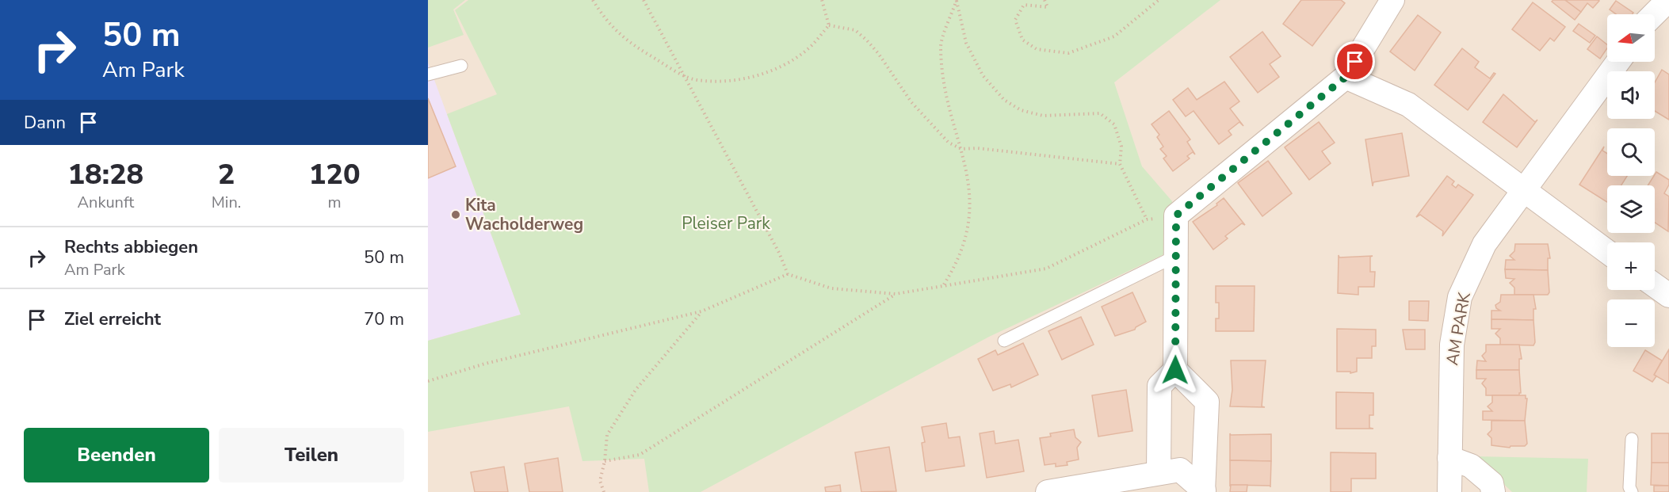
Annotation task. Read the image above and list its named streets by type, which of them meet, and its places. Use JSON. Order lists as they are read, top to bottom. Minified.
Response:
{"streets":{"street":["AM PARK"]},"parks":["Pleiser Park"],"places":["Kita Wacholderweg"],"north":"left","page":{"turn":["50 m","Am Park"],"map_buttons":["+","−"],"then":"Dann","eta":["18:28","Ankunft","2","Min.","120","m"],"list":[{"name":"Rechts abbiegen","note":"Am Park","value":"50 m"},{"name":"Ziel erreicht","value":"70 m"}],"buttons":["Beenden","Teilen"]}}
